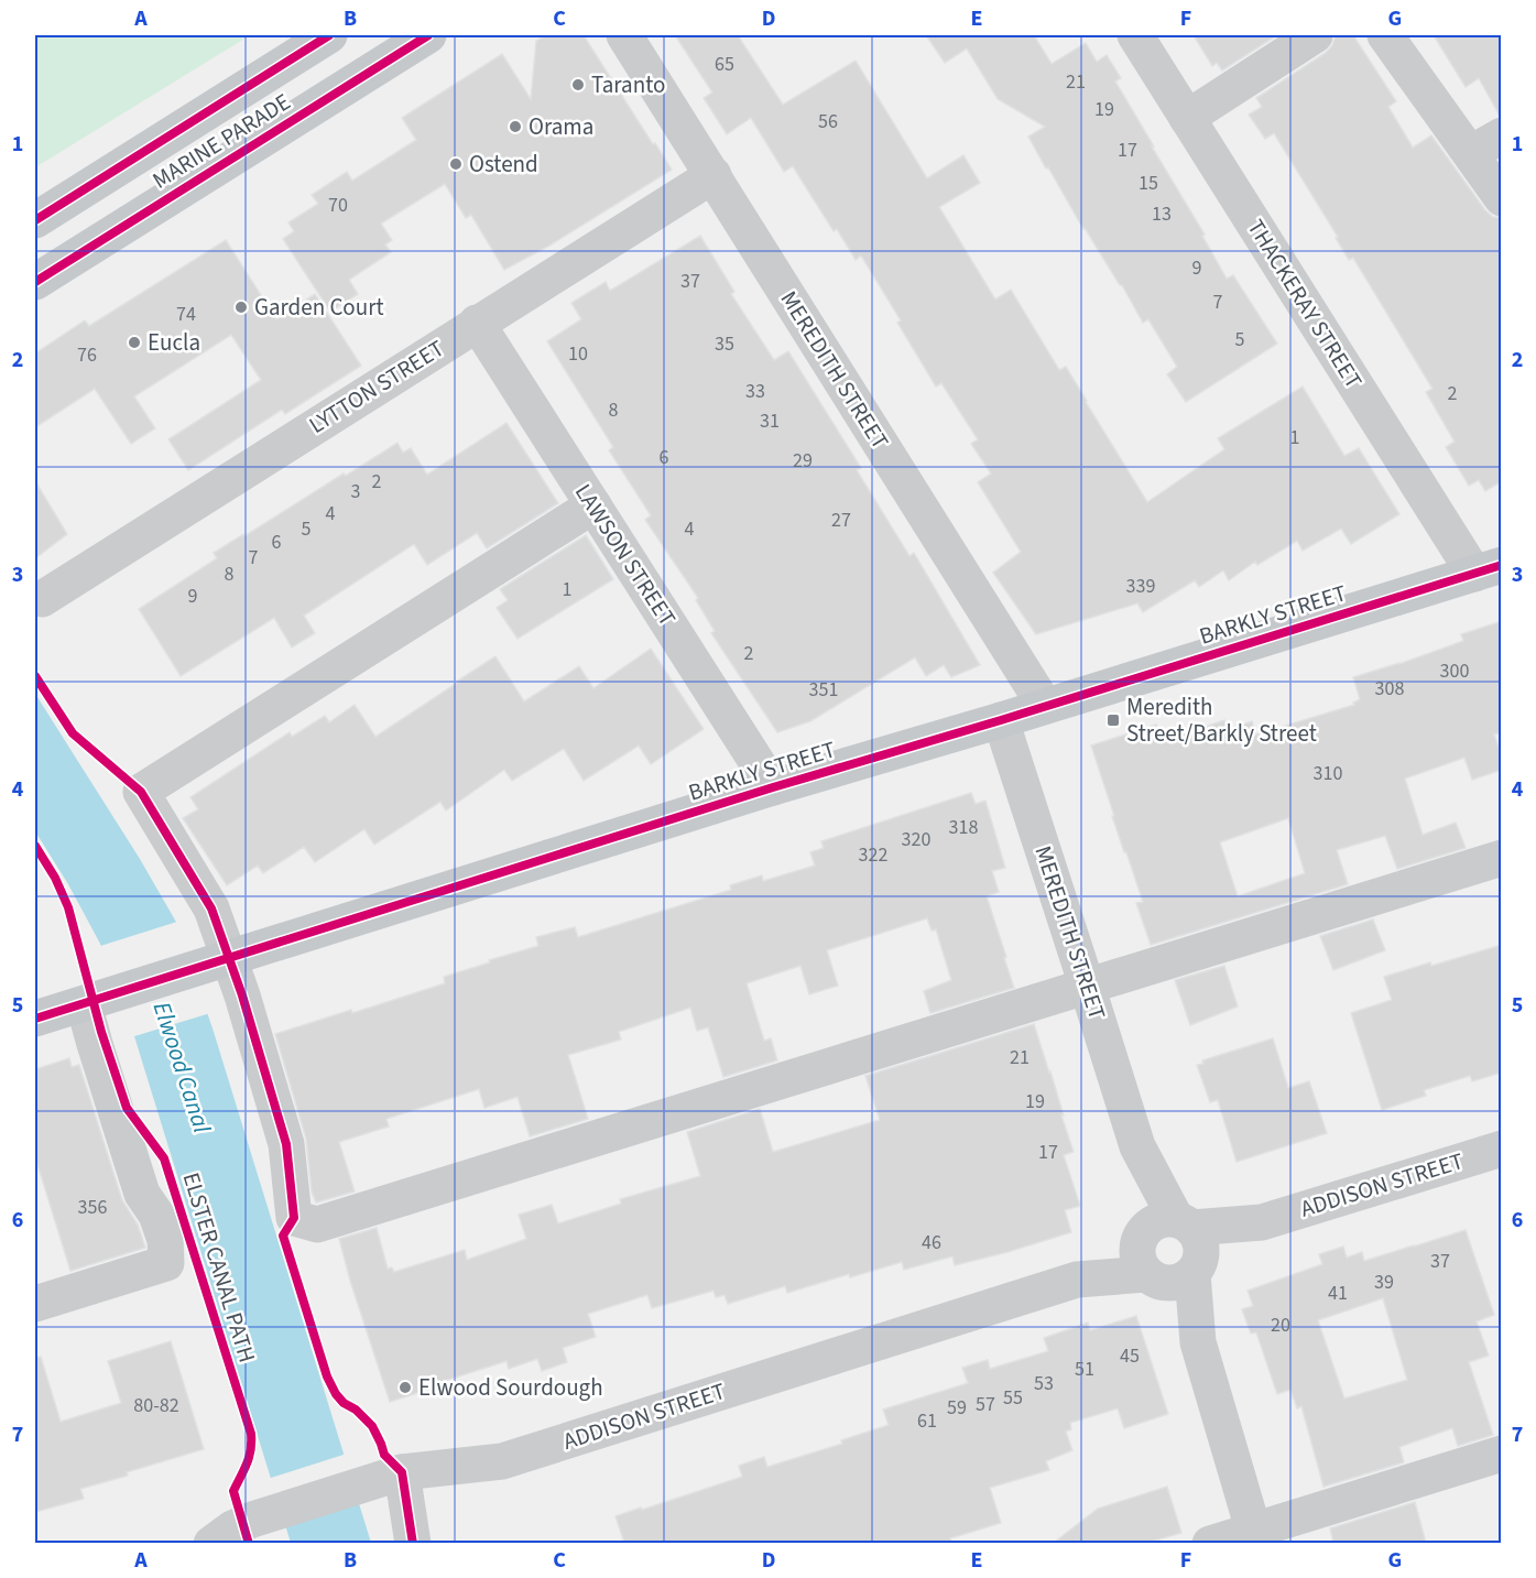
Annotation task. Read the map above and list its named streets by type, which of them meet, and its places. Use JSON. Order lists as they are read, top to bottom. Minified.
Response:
{"streets":{"main road":["MARINE PARADE","BARKLY STREET"],"street":["THACKERAY STREET","MEREDITH STREET","LYTTON STREET","LAWSON STREET","ADDISON STREET"],"cycle path":["ELSTER CANAL PATH"]},"crossings":[["THACKERAY STREET","BARKLY STREET"],["MEREDITH STREET","LYTTON STREET"],["MEREDITH STREET","BARKLY STREET"],["MEREDITH STREET","ADDISON STREET"],["LYTTON STREET","LAWSON STREET"],["LAWSON STREET","BARKLY STREET"]],"water":["Elwood Canal"],"places":{"other":["Taranto","Orama","Ostend","Garden Court","Eucla","Elwood Sourdough"],"transit":["Meredith Street/Barkly Street"]},"house_numbers":["65","21","19","56","17","15","70","13","9","37","7","74","5","35","10","76","33","2","8","31","1","6","29","2","3","4","27","5","4","6","7","8","339","1","9","2","300","308","351","310","318","320","322","21","19","17","356","46","37","39","41","20","45","51","53","55","57","80-82","59","61"],"grid":{"columns":["A","B","C","D","E","F","G"],"rows":["1","2","3","4","5","6","7"]}}
